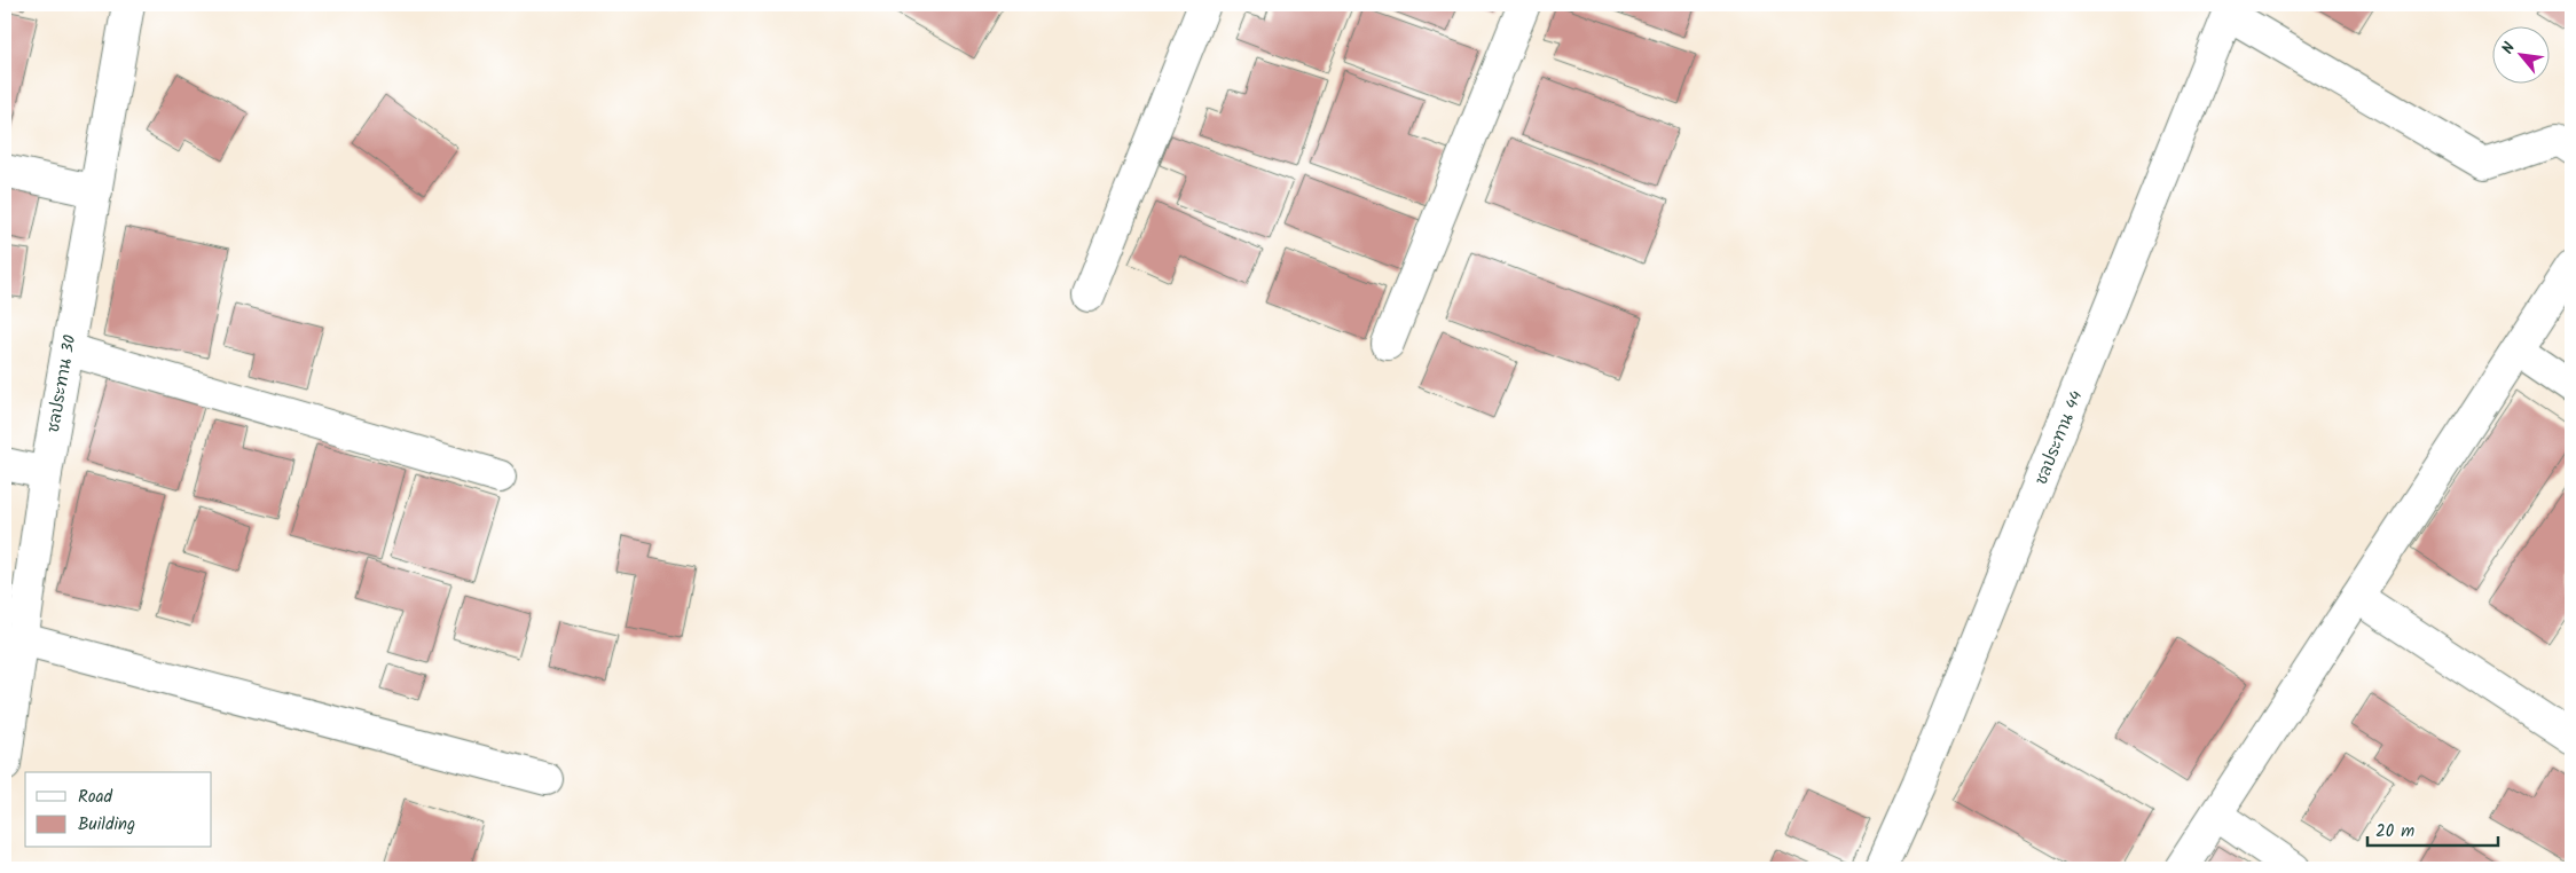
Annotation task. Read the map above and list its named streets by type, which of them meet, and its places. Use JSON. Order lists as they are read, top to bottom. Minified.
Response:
{"streets":{"street":["ชลประทาน 30","ชลประทาน 44"]},"legend":["Road","Building"],"scale_bar":"20 m","north":"top left"}
